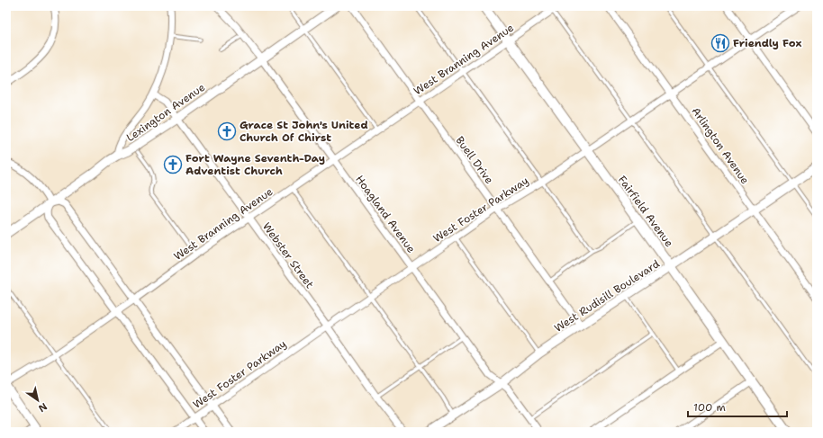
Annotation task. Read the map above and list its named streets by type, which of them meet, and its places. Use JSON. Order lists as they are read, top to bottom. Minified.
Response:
{"streets":{"main road":["Fairfield Avenue"],"street":["West Branning Avenue","Lexington Avenue","Arlington Avenue","Buell Drive","West Foster Parkway","Hoagland Avenue","Webster Street","West Rudisill Boulevard"]},"crossings":[["West Branning Avenue","Buell Drive"],["West Branning Avenue","Fairfield Avenue"],["West Branning Avenue","Hoagland Avenue"],["West Branning Avenue","Webster Street"],["Lexington Avenue","Hoagland Avenue"],["Lexington Avenue","Webster Street"],["Arlington Avenue","West Foster Parkway"],["Arlington Avenue","West Rudisill Boulevard"],["Buell Drive","West Foster Parkway"],["Buell Drive","West Rudisill Boulevard"],["West Foster Parkway","Fairfield Avenue"],["West Foster Parkway","Hoagland Avenue"],["West Foster Parkway","Webster Street"],["Fairfield Avenue","West Rudisill Boulevard"],["Hoagland Avenue","West Rudisill Boulevard"]],"places":{"restaurant":["Friendly Fox"],"church":["Grace St John's United Church Of Chirst","Fort Wayne Seventh-Day Adventist Church"]},"scale_bar":"100 m","north":"bottom right"}
